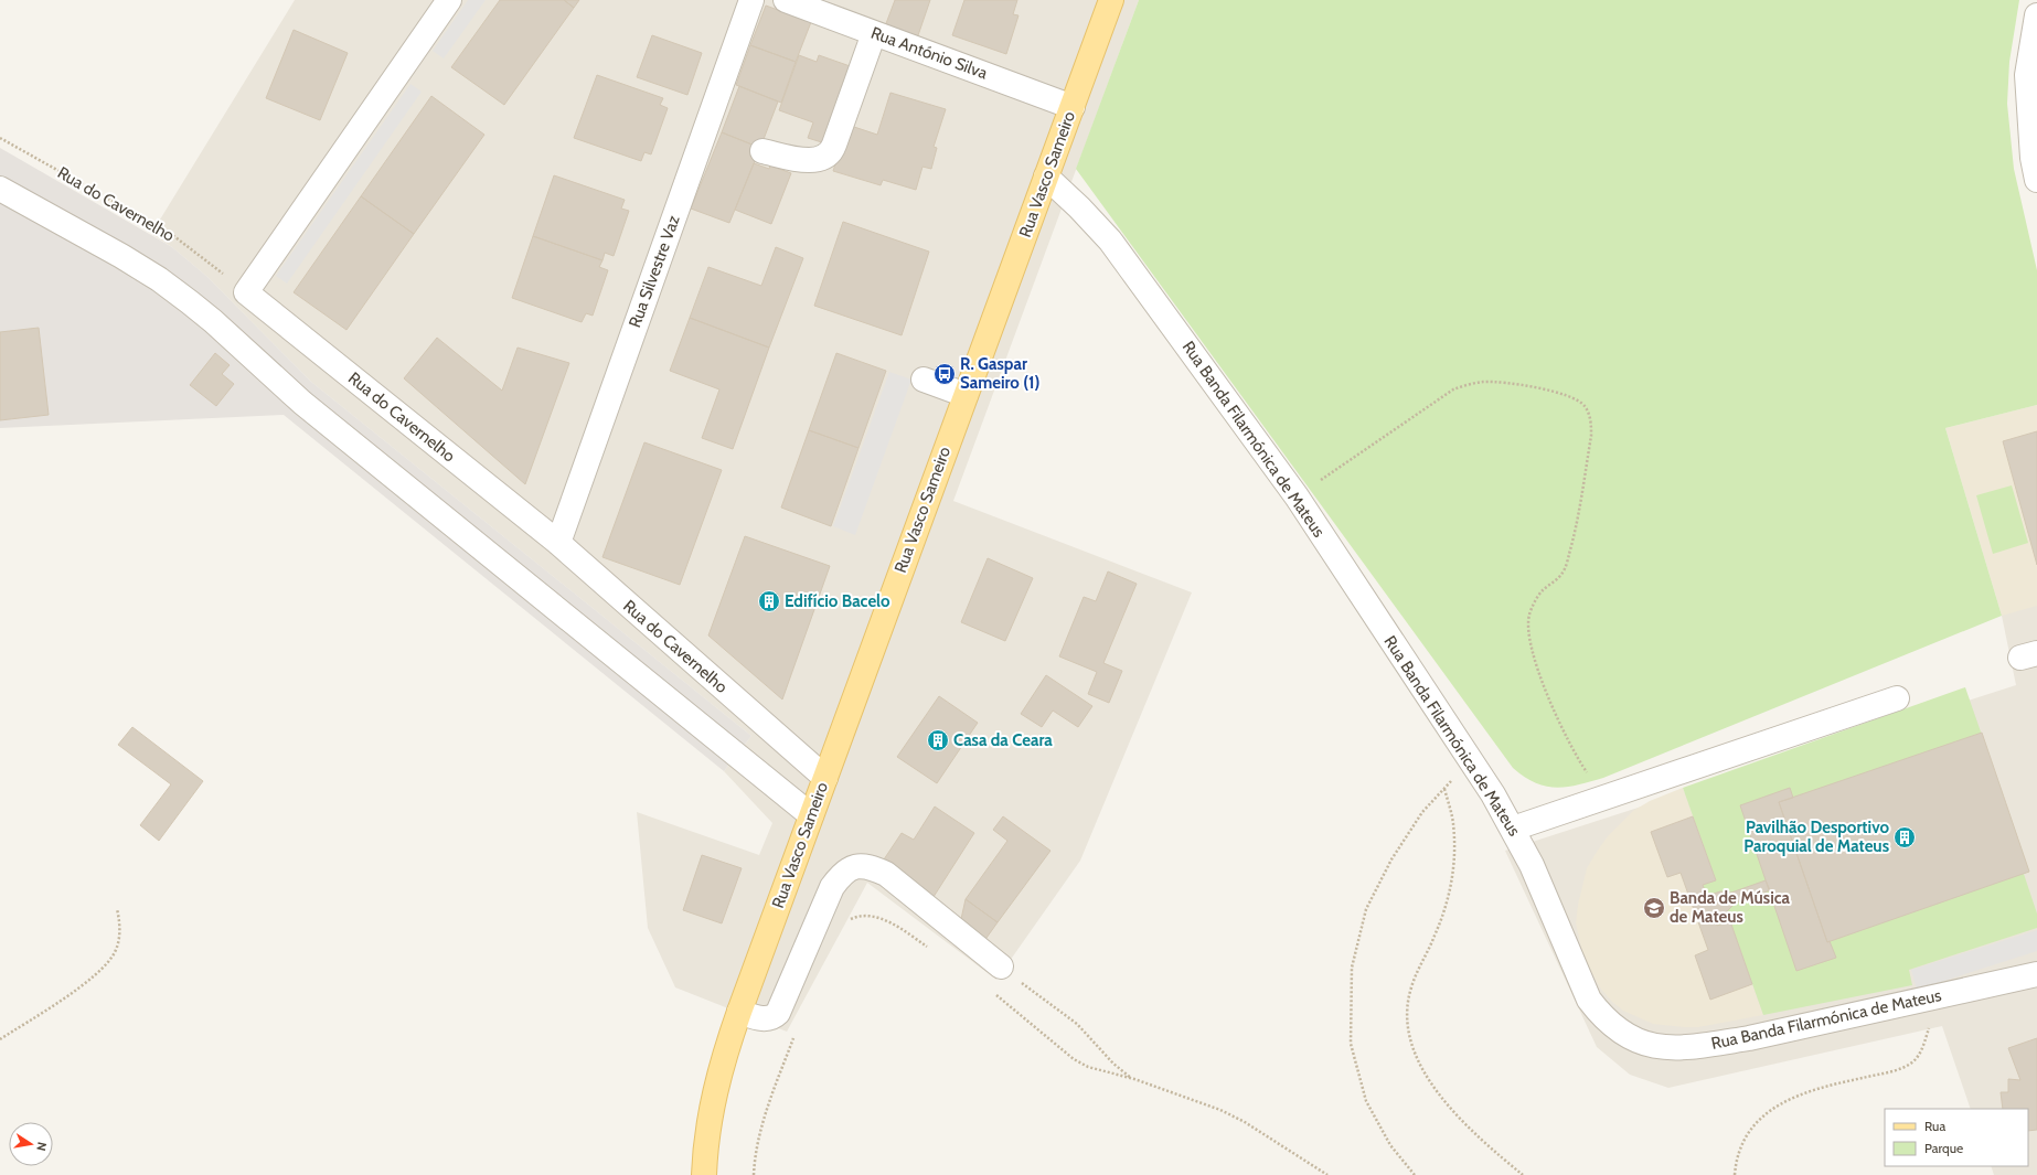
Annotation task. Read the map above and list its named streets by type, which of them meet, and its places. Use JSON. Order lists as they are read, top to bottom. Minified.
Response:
{"streets":{"main road":["Rua Vasco Sameiro"],"street":["Rua António Silva","Rua do Cavernelho","Rua Silvestre Vaz","Rua Banda Filarmónica de Mateus"]},"crossings":[["Rua António Silva","Rua Vasco Sameiro"],["Rua Vasco Sameiro","Rua do Cavernelho"],["Rua Vasco Sameiro","Rua Banda Filarmónica de Mateus"],["Rua do Cavernelho","Rua Silvestre Vaz"]],"places":{"bus stop":["R. Gaspar Sameiro (1)"],"building":["Edifício Bacelo","Casa da Ceara","Pavilhão Desportivo Paroquial de Mateus"],"school or university":["Banda de Música de Mateus"]},"legend":["Rua","Parque"],"north":"right"}
